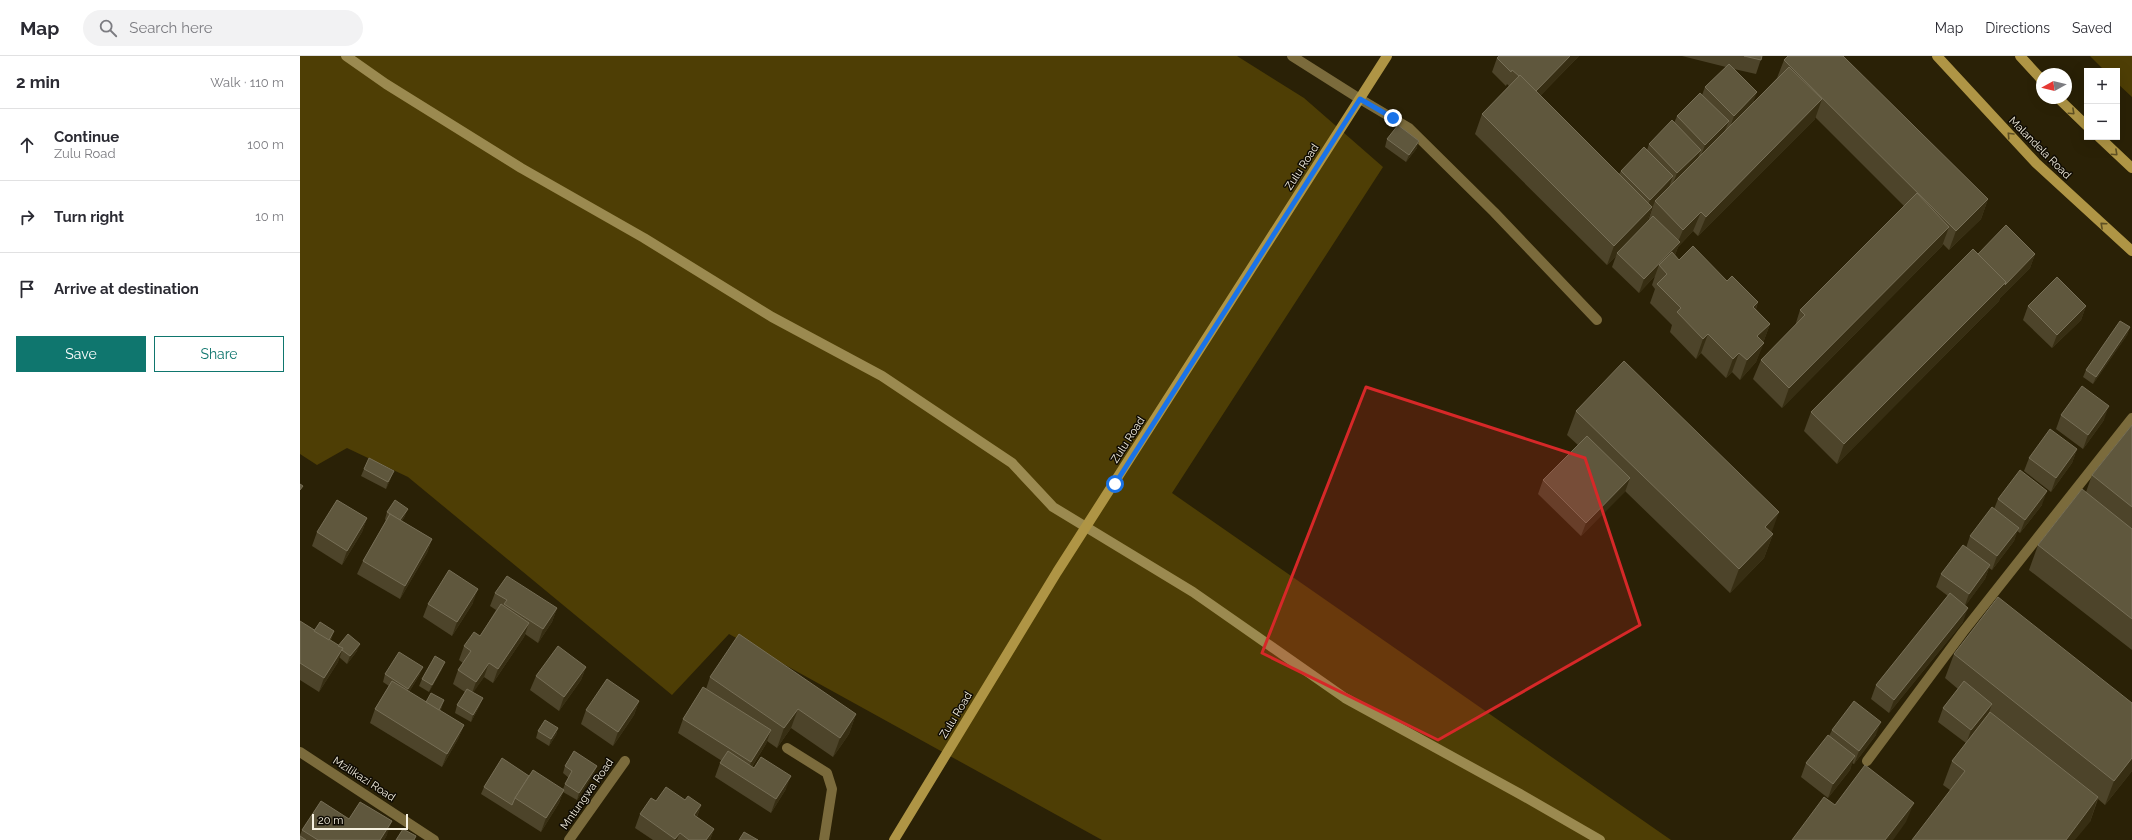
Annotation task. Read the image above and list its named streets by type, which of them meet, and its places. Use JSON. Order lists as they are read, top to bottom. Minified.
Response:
{"streets":{"street":["Malandela Road","Zulu Road","Mzilikazi Road","Mntungwa Road"]},"scale_bar":"20 m","north":"left","page":{"header":"Map","search":"Search here","nav":["Map","Directions","Saved"],"heading":["2 min","Walk · 110 m"],"map_buttons":["+","−"],"list":[["Continue","Zulu Road","100 m"],["Turn right","10 m"],"Arrive at destination"],"buttons":["Save","Share"],"scale":"20 m"}}
